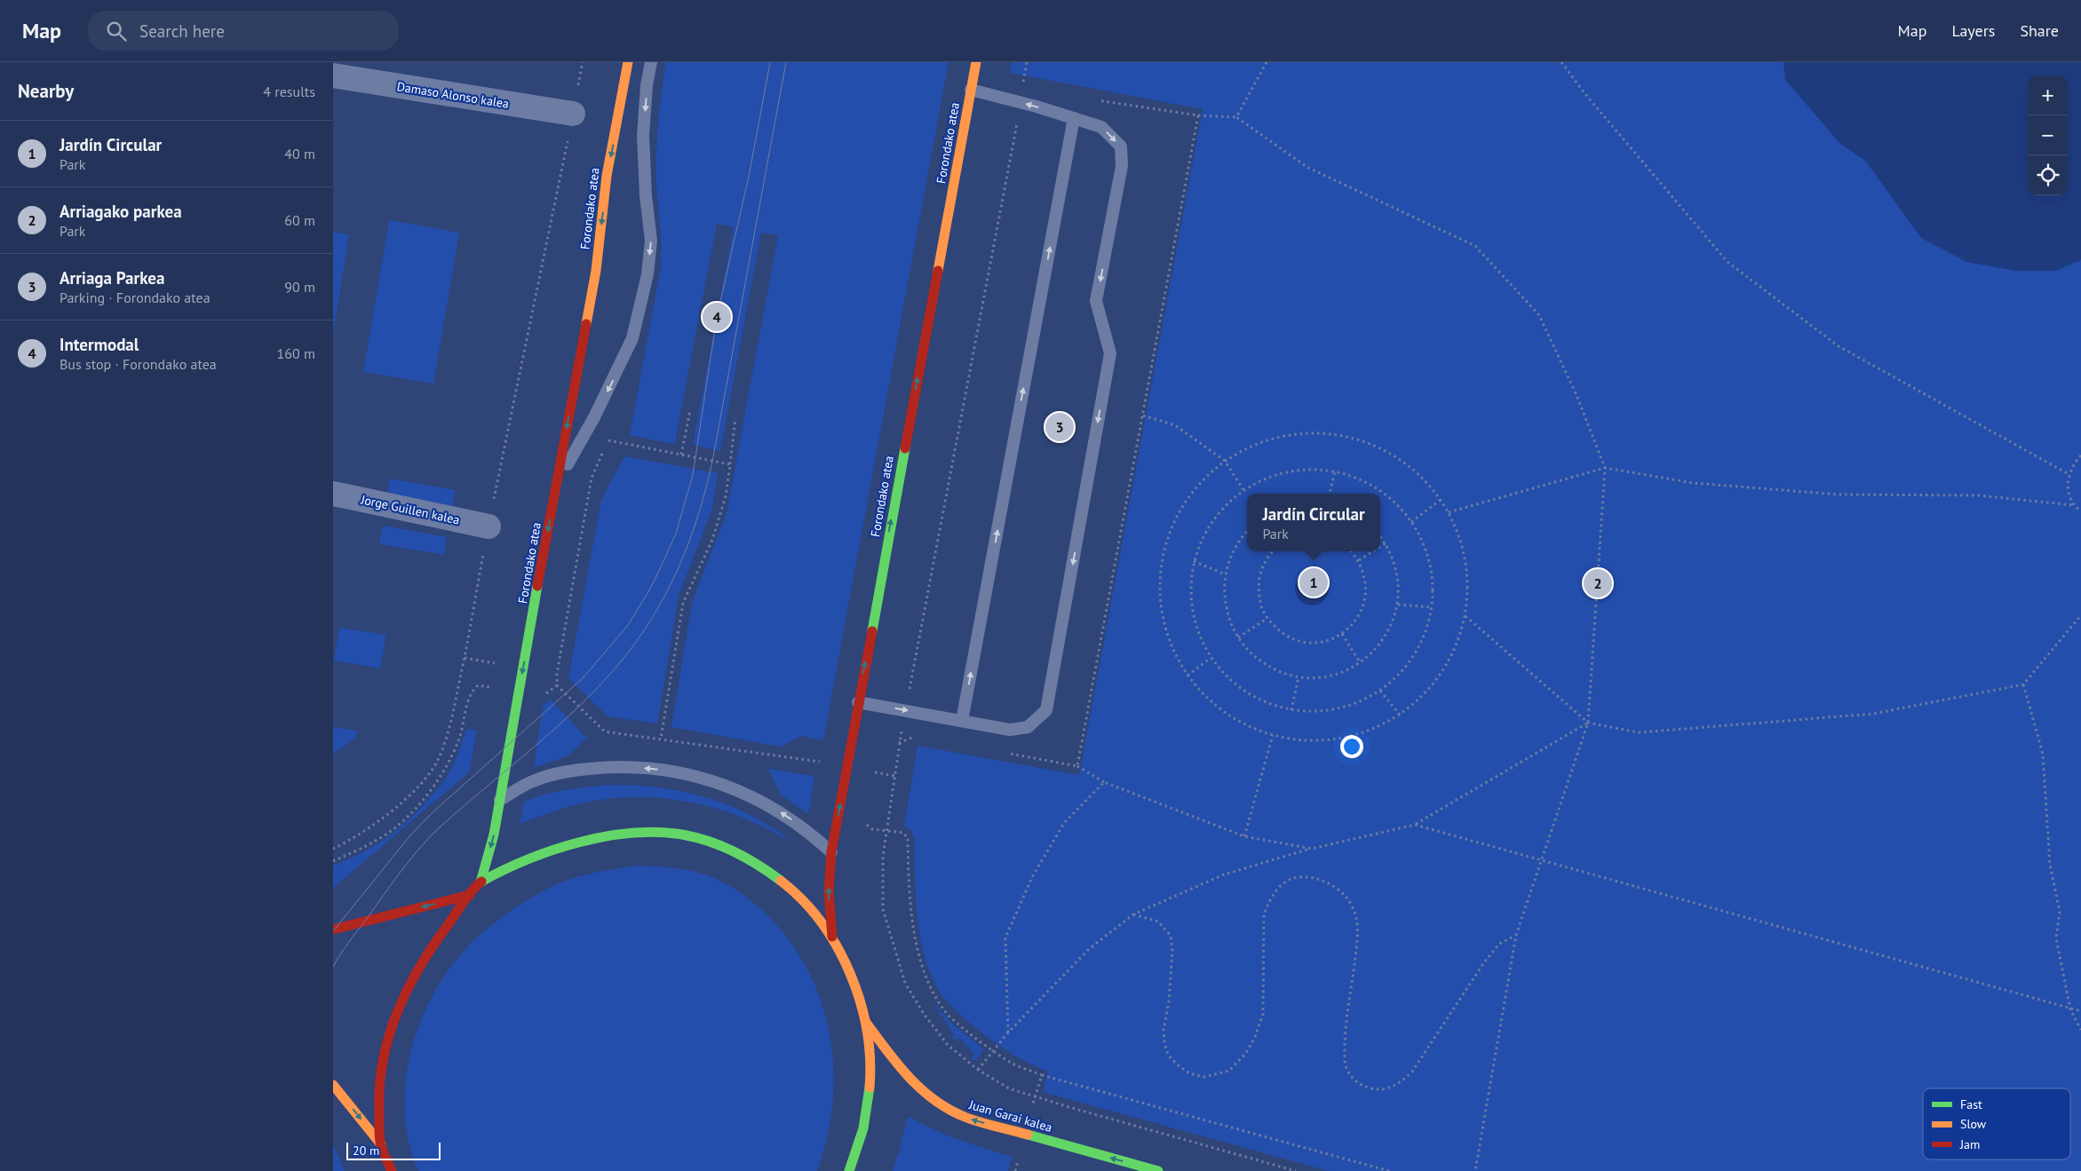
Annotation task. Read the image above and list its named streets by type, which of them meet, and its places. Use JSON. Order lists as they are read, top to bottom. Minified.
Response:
{"streets":{"main road":["Forondako atea","Juan Garai kalea"],"street":["Damaso Alonso kalea","Jorge Guillen kalea"]},"one_way":["Juan Garai kalea"],"legend":["Fast","Slow","Jam"],"scale_bar":"20 m","page":{"header":"Map","search":"Search here","nav":["Map","Layers","Share"],"heading":["Nearby","4 results"],"map_buttons":["+","−"],"list":[{"mark":"1","name":"Jardín Circular","note":"Park","value":"40 m"},{"mark":"2","name":"Arriagako parkea","note":"Park","value":"60 m"},{"mark":"3","name":"Arriaga Parkea","note":"Parking · Forondako atea","value":"90 m"},{"mark":"4","name":"Intermodal","note":"Bus stop · Forondako atea","value":"160 m"}],"pins":["4","3","1","2"],"popup":["Jardín Circular","Park"],"scale":"20 m"}}
